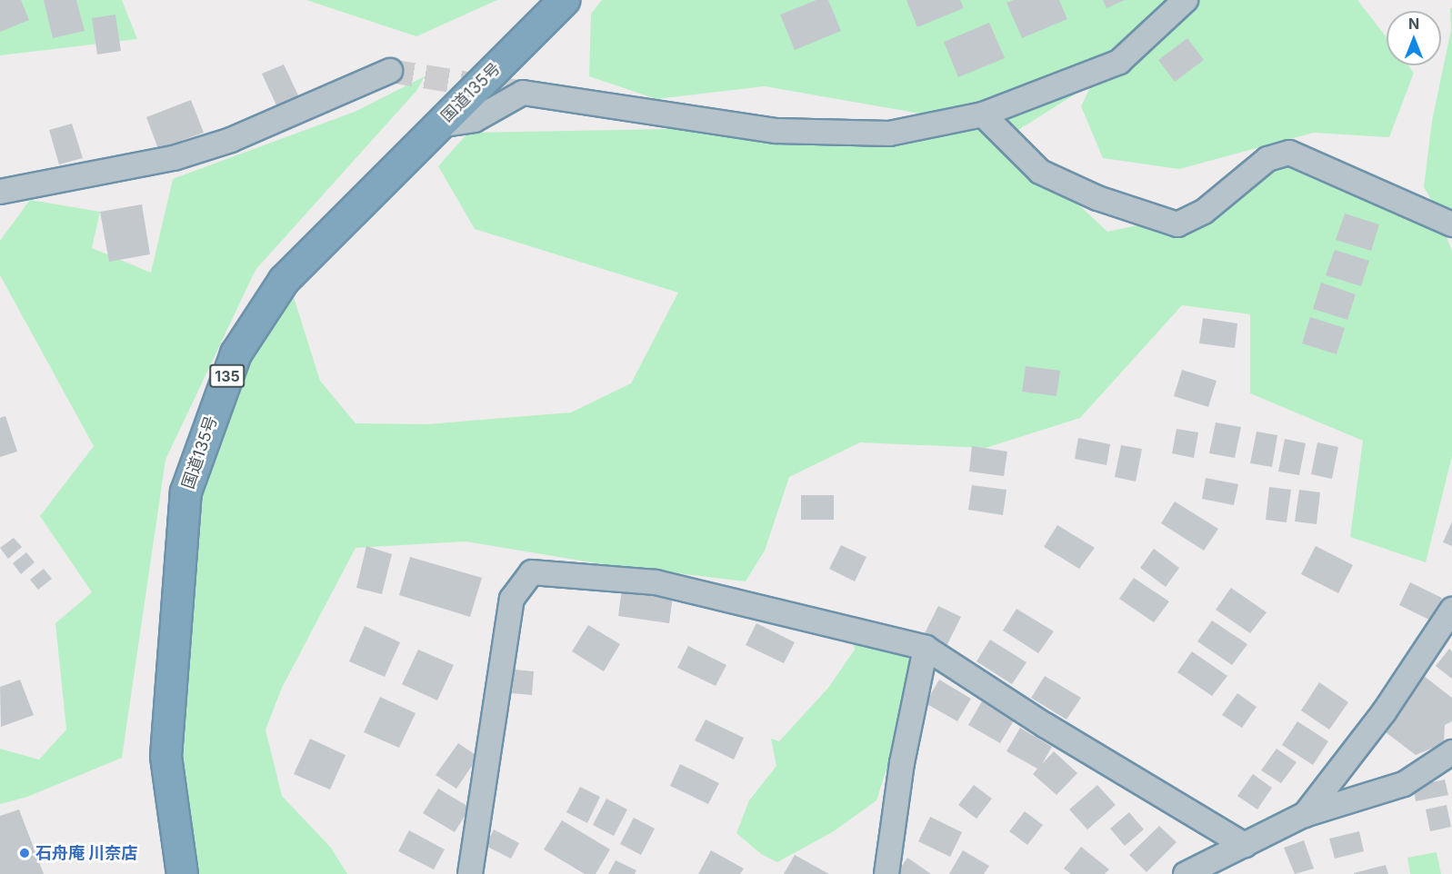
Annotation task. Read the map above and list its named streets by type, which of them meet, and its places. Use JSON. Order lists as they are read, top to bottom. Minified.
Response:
{"streets":{"highway":["国道135号","135"]},"places":["石舟庵 川奈店"],"north":"top"}
